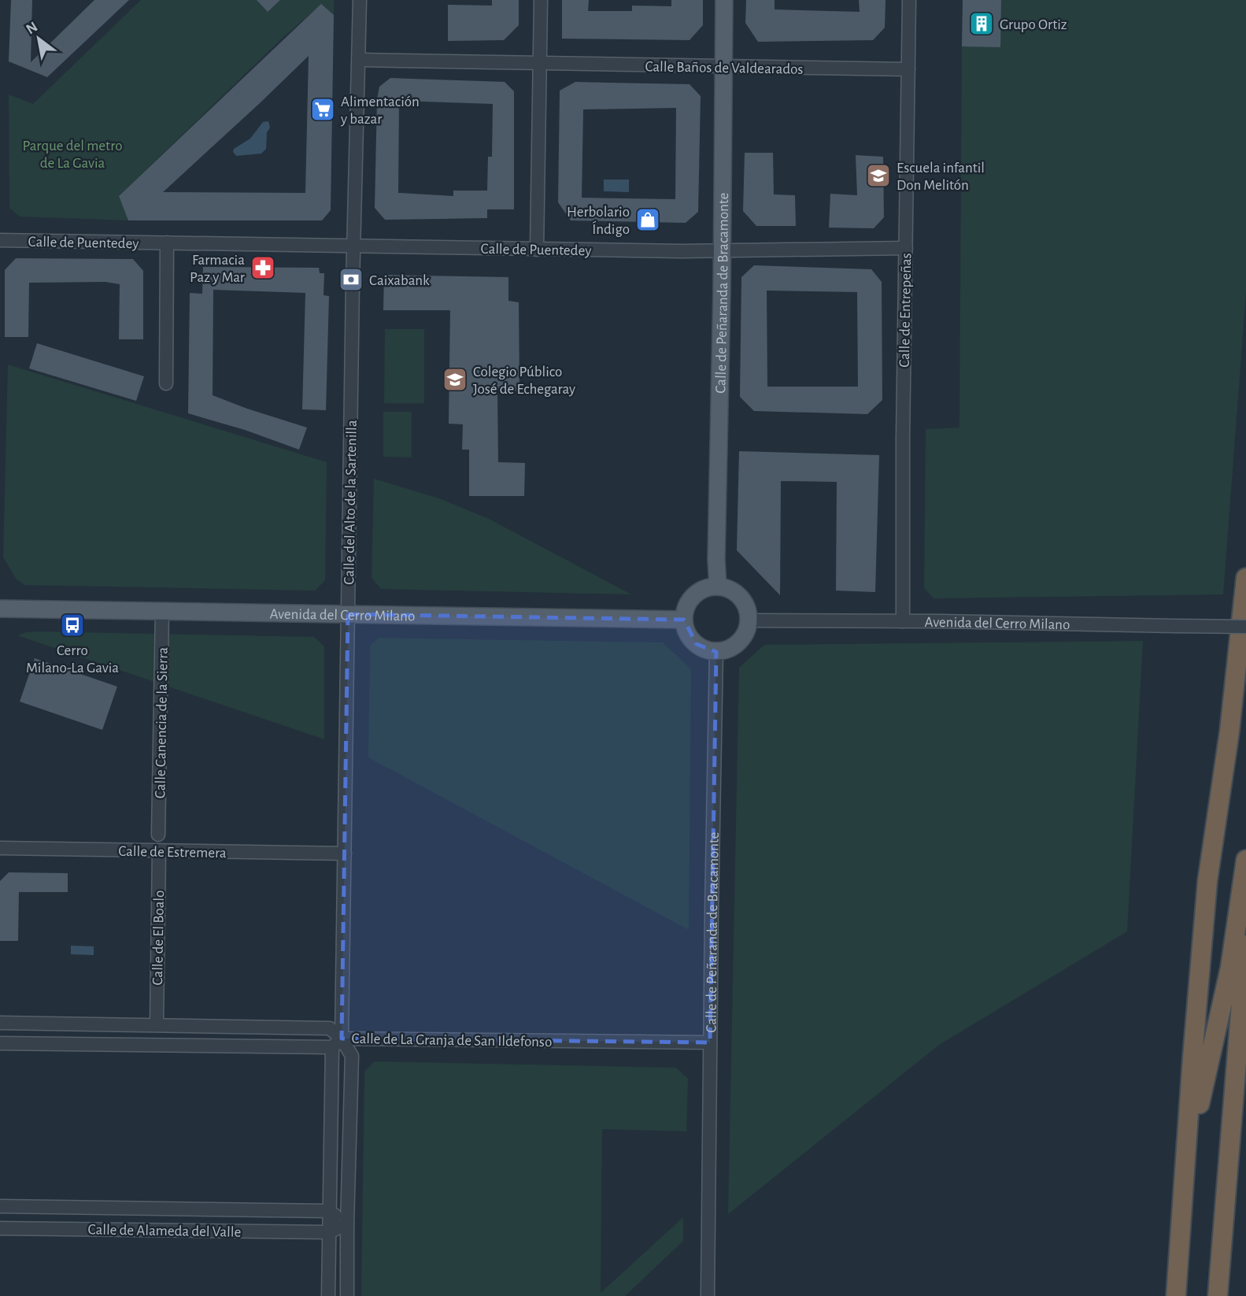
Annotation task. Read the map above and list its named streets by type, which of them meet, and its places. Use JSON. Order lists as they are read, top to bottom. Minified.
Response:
{"streets":{"main road":["Calle de Peñaranda de Bracamonte","Avenida del Cerro Milano"],"street":["Calle Baños de Valdearados","Calle de Puentedey","Calle de Entrepeñas","Calle del Alto de la Sartenilla","Calle Canencia de la Sierra","Calle de Estremera","Calle de El Boalo","Calle de La Granja de San Ildefonso","Calle de Alameda del Valle"]},"crossings":[["Calle Baños de Valdearados","Calle de Peñaranda de Bracamonte"],["Calle Baños de Valdearados","Calle de Entrepeñas"],["Calle Baños de Valdearados","Calle del Alto de la Sartenilla"],["Calle de Puentedey","Calle de Peñaranda de Bracamonte"],["Calle de Puentedey","Calle de Entrepeñas"],["Calle de Puentedey","Calle del Alto de la Sartenilla"],["Calle de Peñaranda de Bracamonte","Avenida del Cerro Milano"],["Calle de Peñaranda de Bracamonte","Calle de La Granja de San Ildefonso"],["Calle de Entrepeñas","Avenida del Cerro Milano"],["Calle del Alto de la Sartenilla","Avenida del Cerro Milano"],["Calle del Alto de la Sartenilla","Calle de Estremera"],["Calle del Alto de la Sartenilla","Calle de La Granja de San Ildefonso"],["Calle del Alto de la Sartenilla","Calle de Alameda del Valle"],["Avenida del Cerro Milano","Calle Canencia de la Sierra"],["Calle de Estremera","Calle de El Boalo"],["Calle de El Boalo","Calle de La Granja de San Ildefonso"]],"parks":["Parque del metro de La Gavia"],"places":{"building":["Grupo Ortiz"],"supermarket":["Alimentación y bazar"],"school or university":["Escuela infantil Don Melitón","Colegio Público José de Echegaray"],"shop":["Herbolario Índigo"],"pharmacy":["Farmacia Paz y Mar"],"bank":["Caixabank"],"bus stop":["Cerro Milano-La Gavia"]},"north":"top left"}
